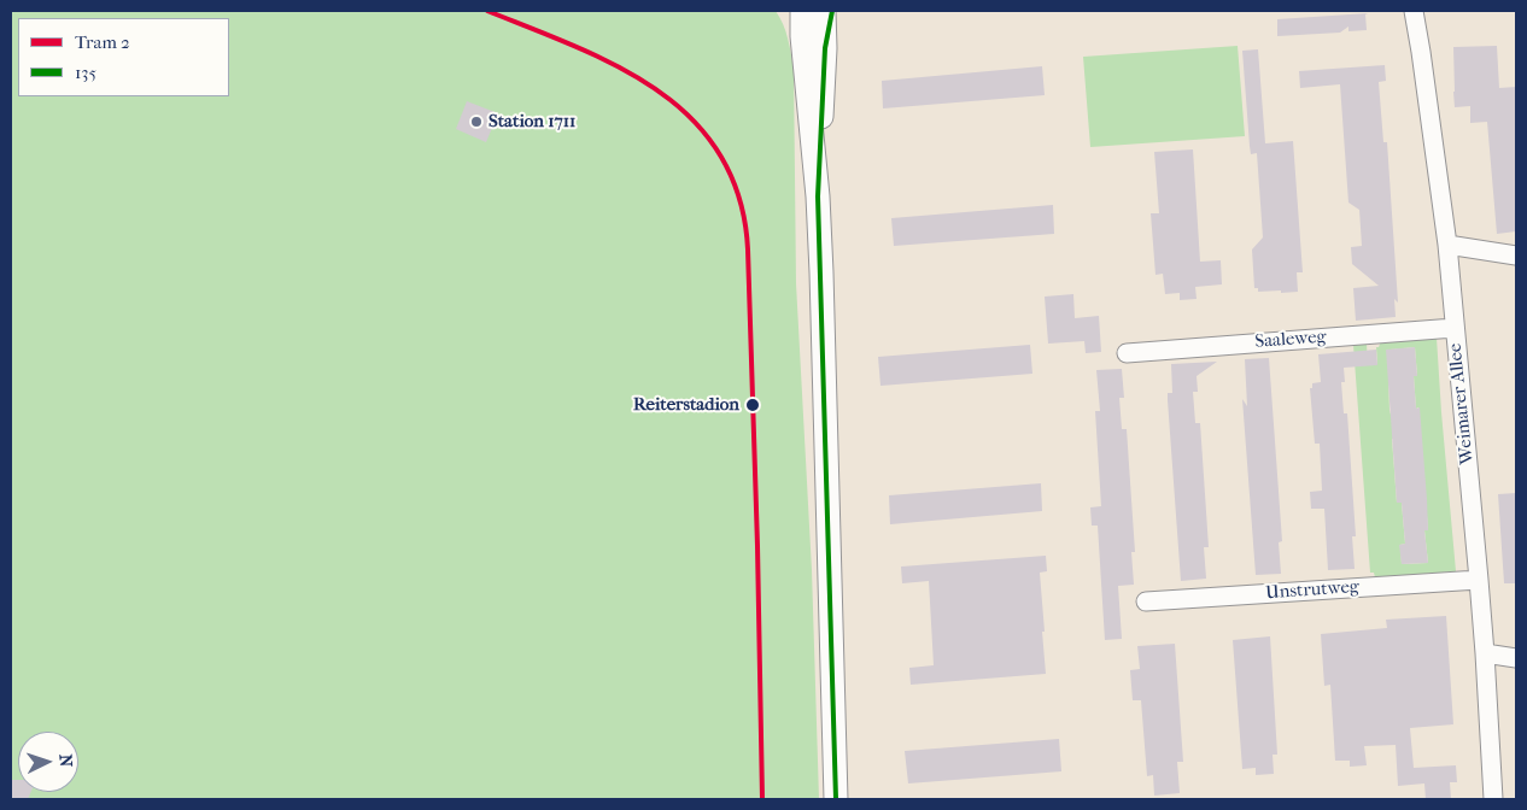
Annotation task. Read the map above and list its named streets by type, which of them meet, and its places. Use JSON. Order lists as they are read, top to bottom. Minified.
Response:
{"streets":{"street":["Saaleweg","Weimarer Allee","Unstrutweg"]},"crossings":[["Saaleweg","Weimarer Allee"],["Weimarer Allee","Unstrutweg"]],"places":["Station 1711","Reiterstadion"],"lines":["tram line 2","transit line 135"],"legend":["Tram 2","135"],"north":"right"}
